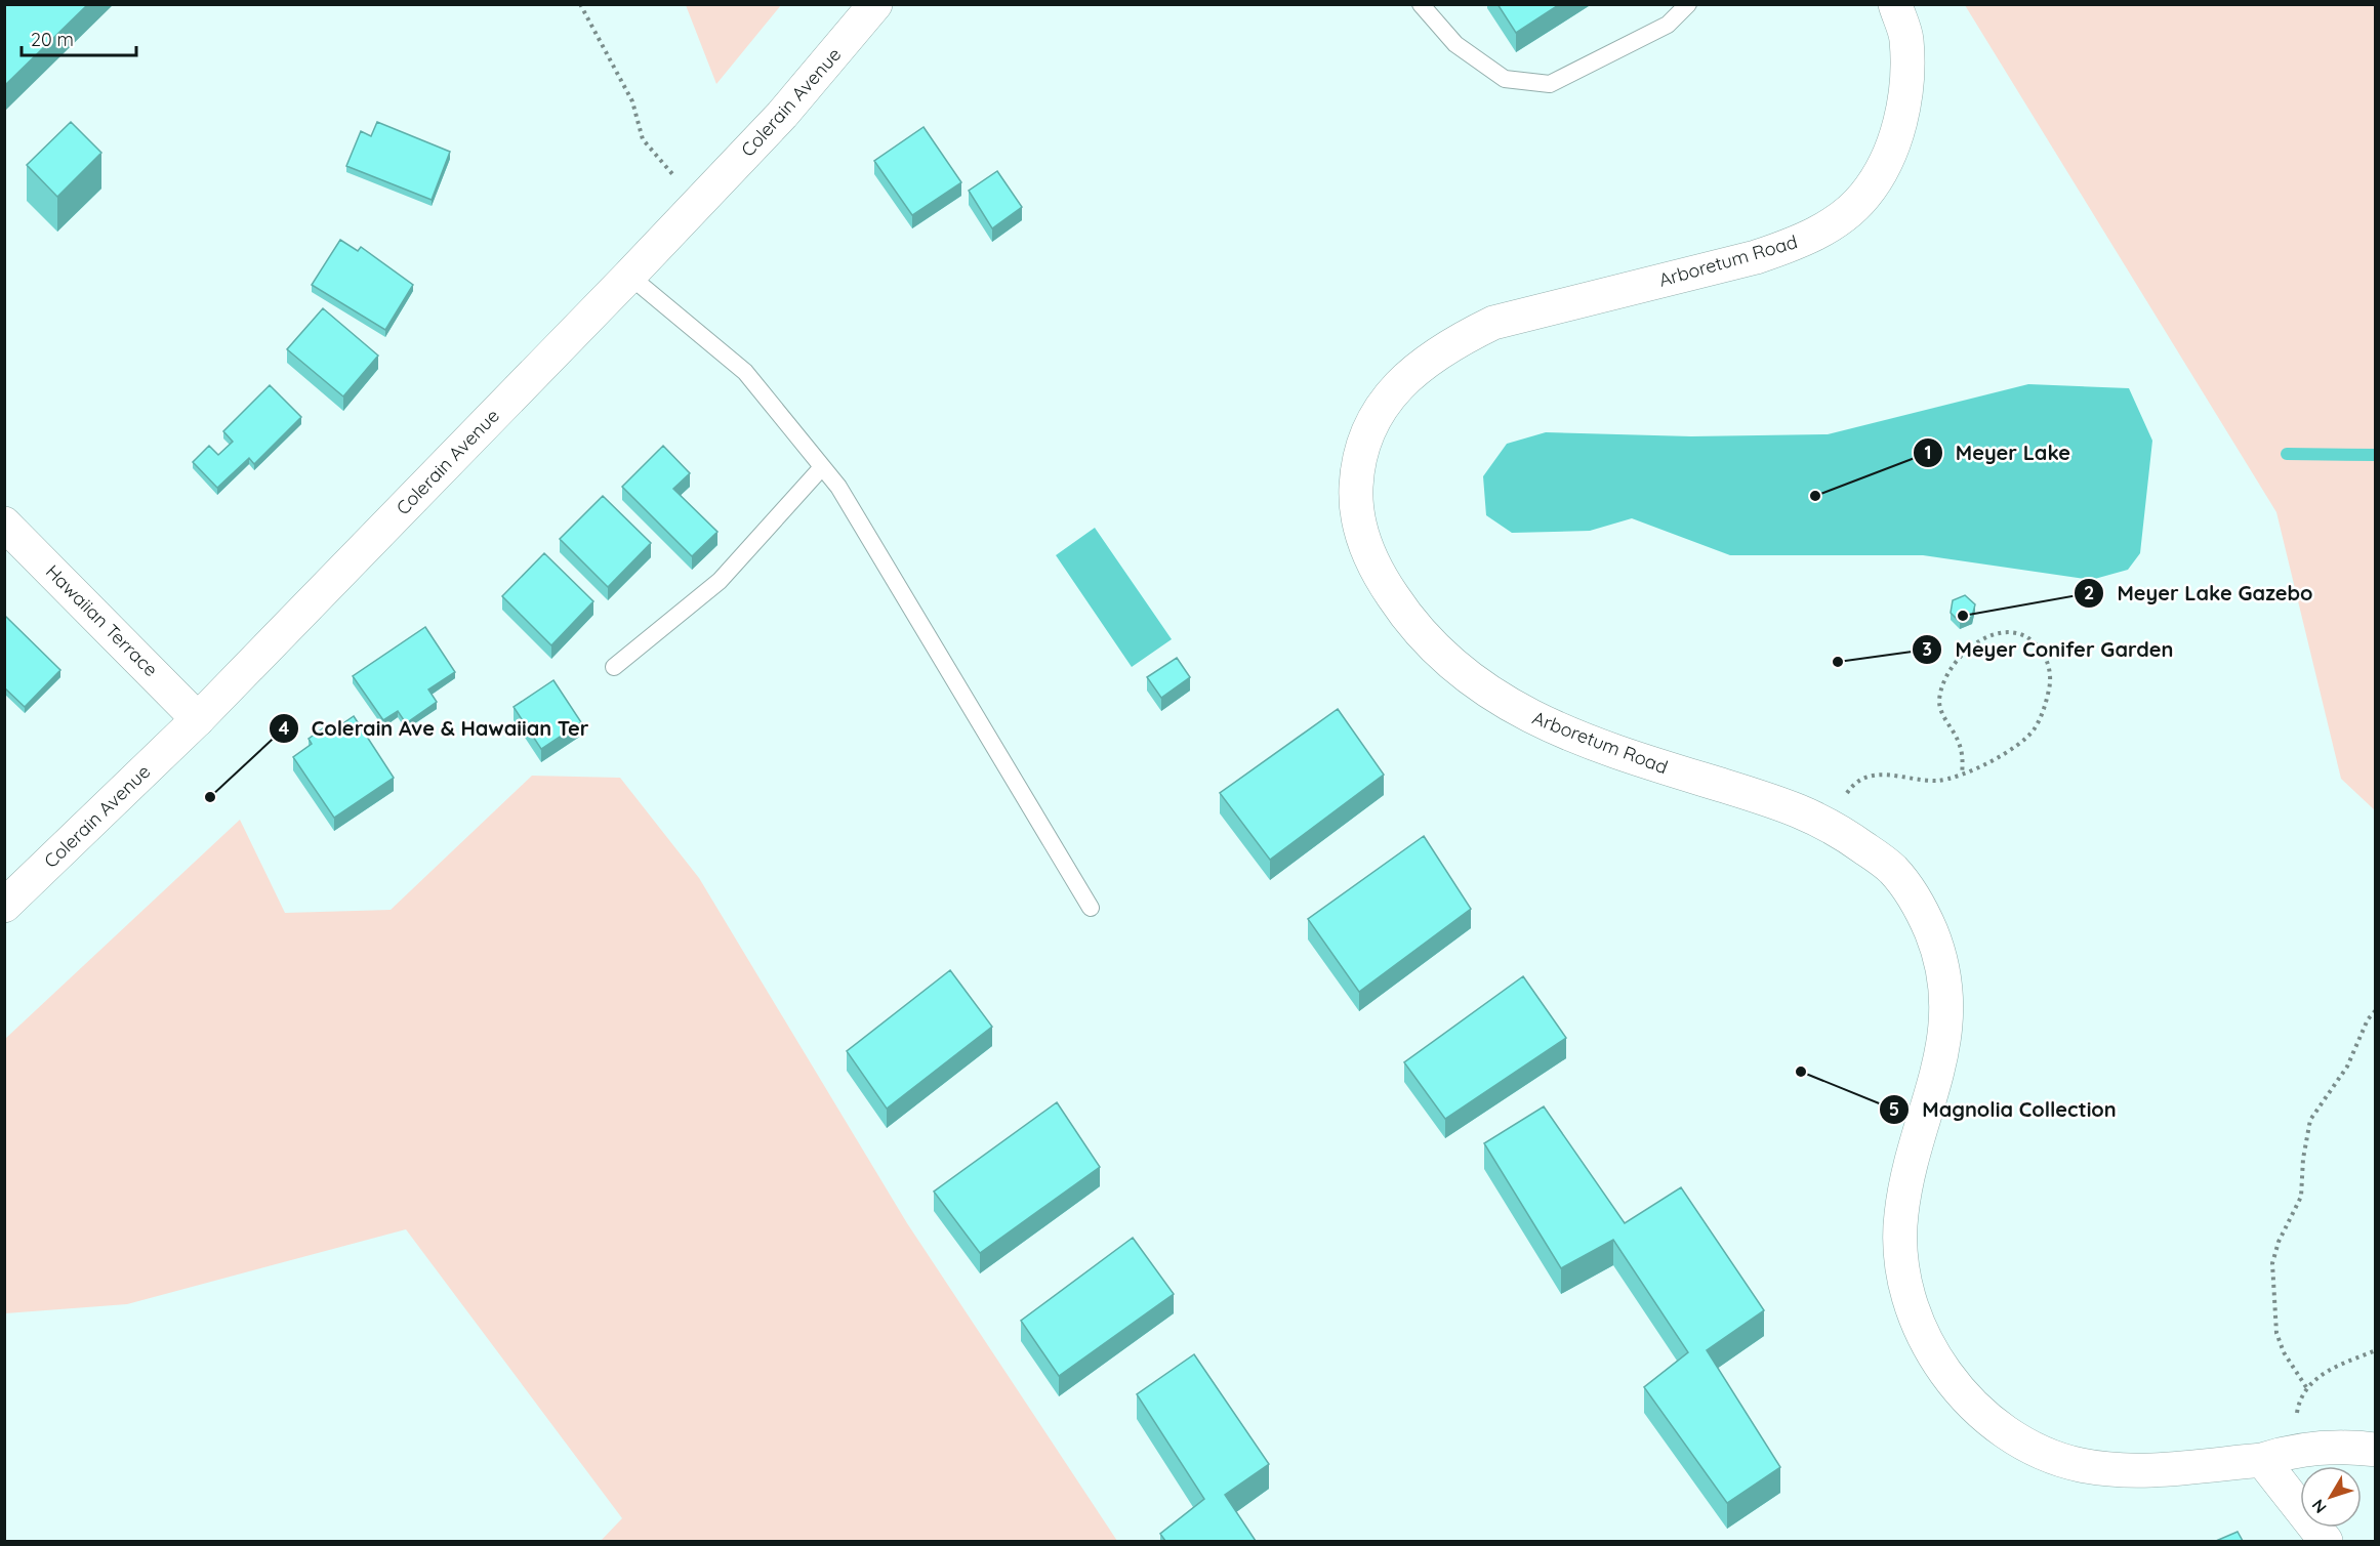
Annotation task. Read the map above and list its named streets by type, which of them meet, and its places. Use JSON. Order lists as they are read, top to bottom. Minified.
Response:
{"streets":{"street":["Colerain Avenue","Arboretum Road","Hawaiian Terrace"]},"crossings":[["Colerain Avenue","Hawaiian Terrace"]],"places":["Meyer Lake","Meyer Lake Gazebo","Meyer Conifer Garden","Colerain Ave & Hawaiian Ter","Magnolia Collection"],"scale_bar":"20 m","north":"bottom left"}
